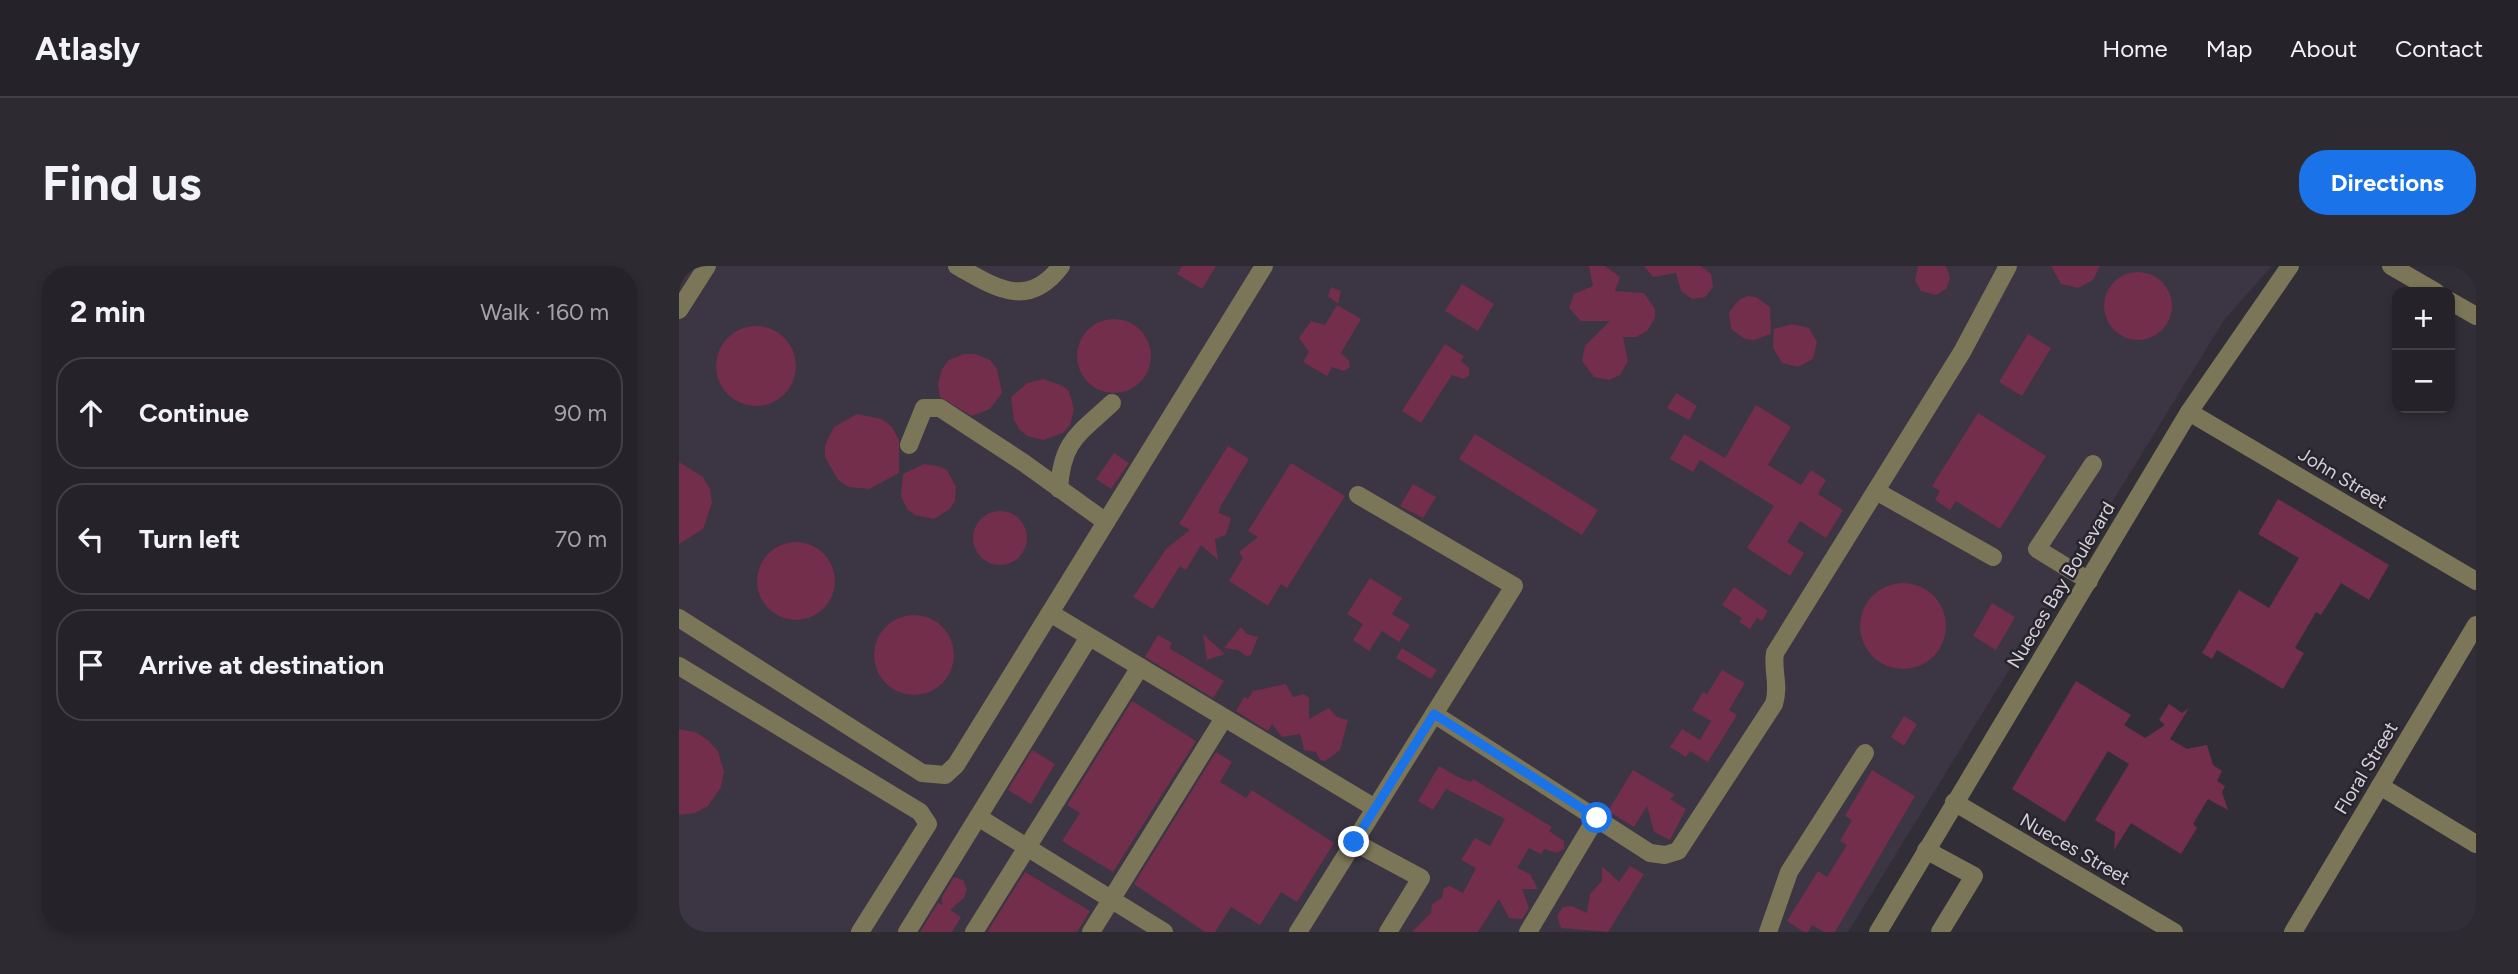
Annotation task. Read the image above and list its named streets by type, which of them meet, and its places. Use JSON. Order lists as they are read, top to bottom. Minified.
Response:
{"streets":{"street":["John Street","Nueces Bay Boulevard","Floral Street","Nueces Street"]},"crossings":[["John Street","Nueces Bay Boulevard"],["Nueces Bay Boulevard","Nueces Street"]],"page":{"header":"Atlasly","nav":["Home","Map","About","Contact"],"buttons":"Directions","title":"Find us","heading":["2 min","Walk · 160 m"],"map_buttons":["+","−"],"list":[["Continue","90 m"],["Turn left","70 m"],"Arrive at destination"]}}
